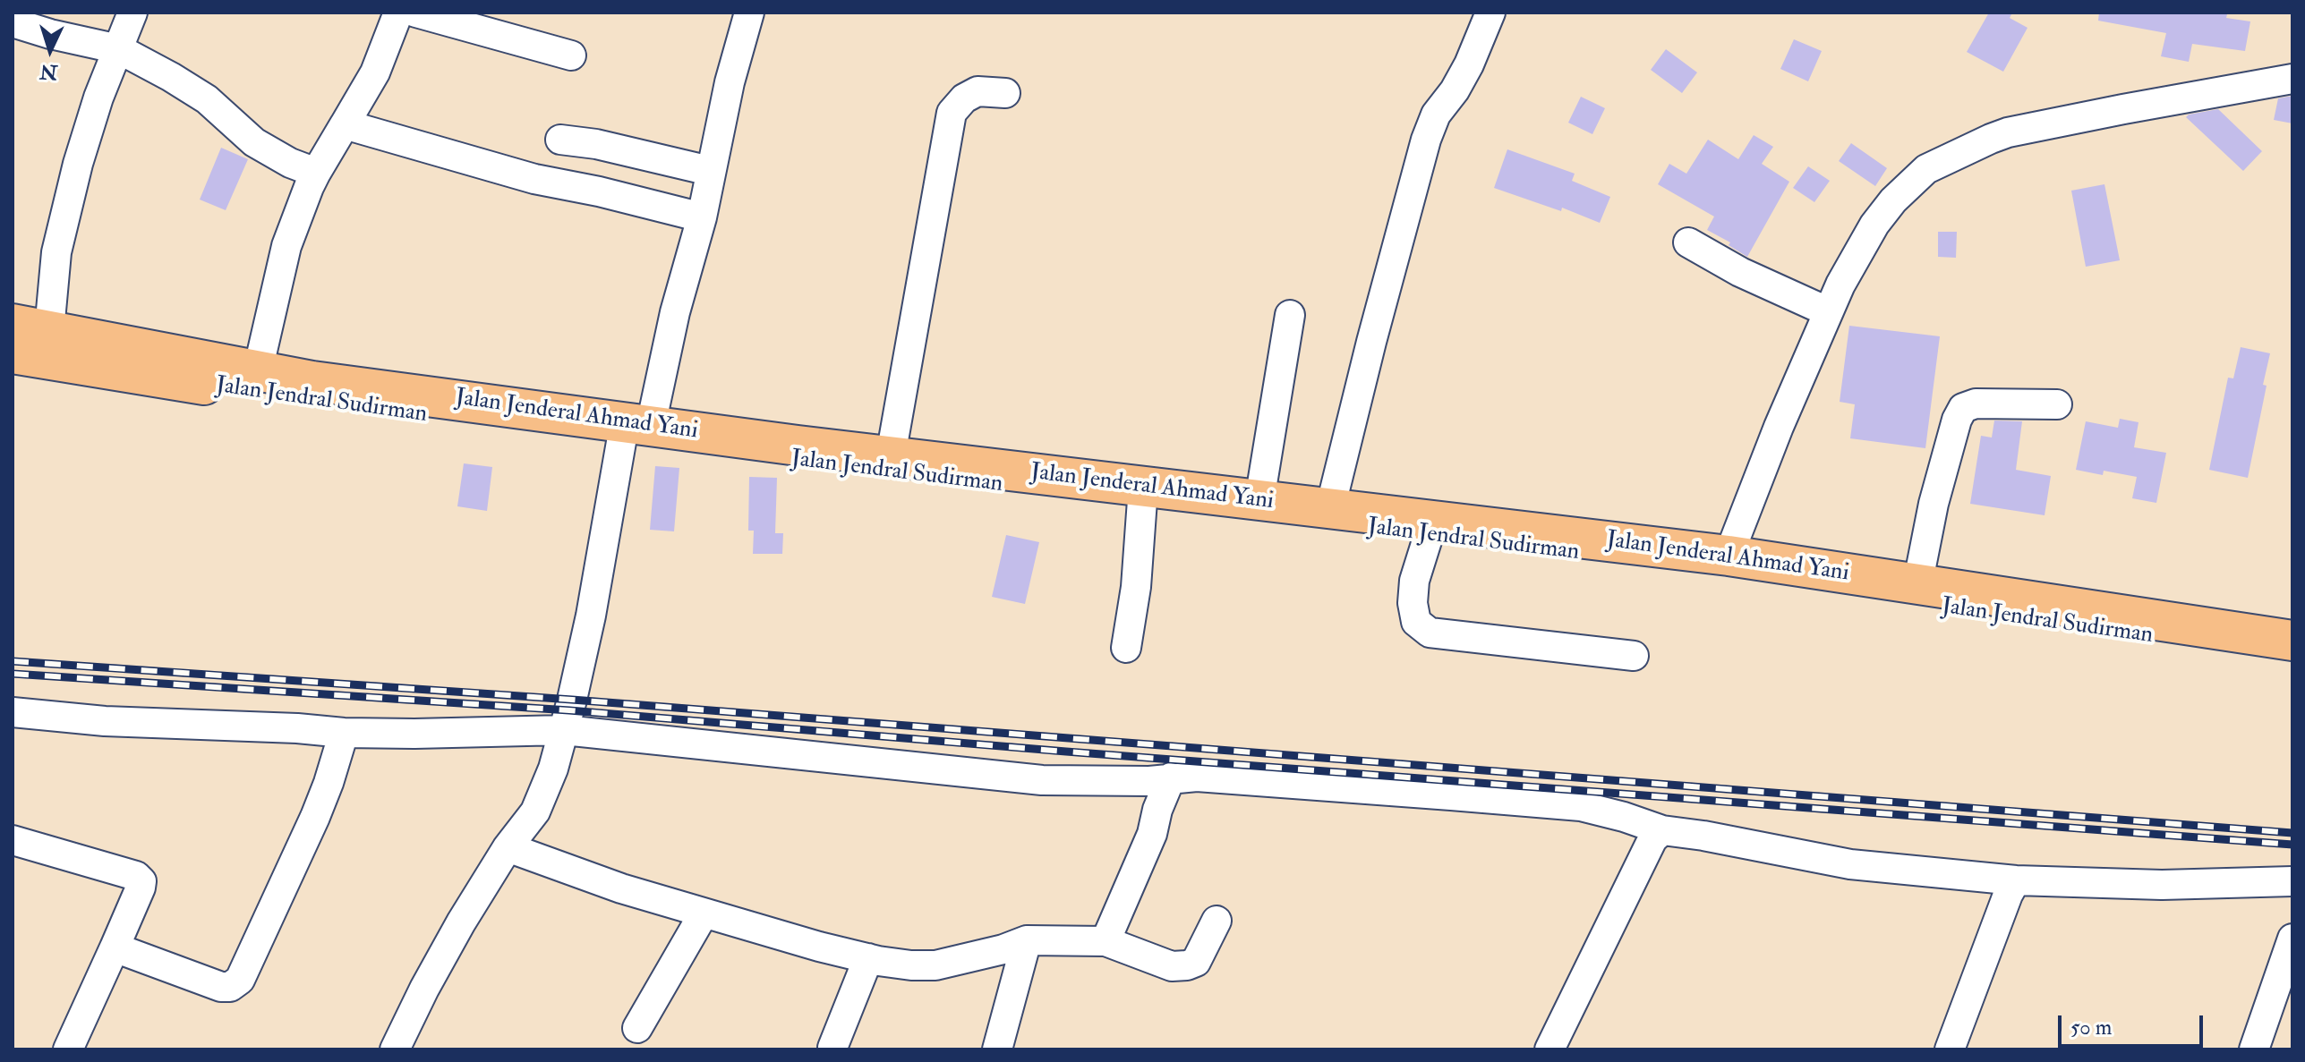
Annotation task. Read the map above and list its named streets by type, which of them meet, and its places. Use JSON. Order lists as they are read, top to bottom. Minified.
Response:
{"streets":{"highway":["Jalan Jendral Sudirman","Jalan Jenderal Ahmad Yani"]},"crossings":[["Jalan Jendral Sudirman","Jalan Jenderal Ahmad Yani"]],"scale_bar":"50 m","north":"bottom"}
